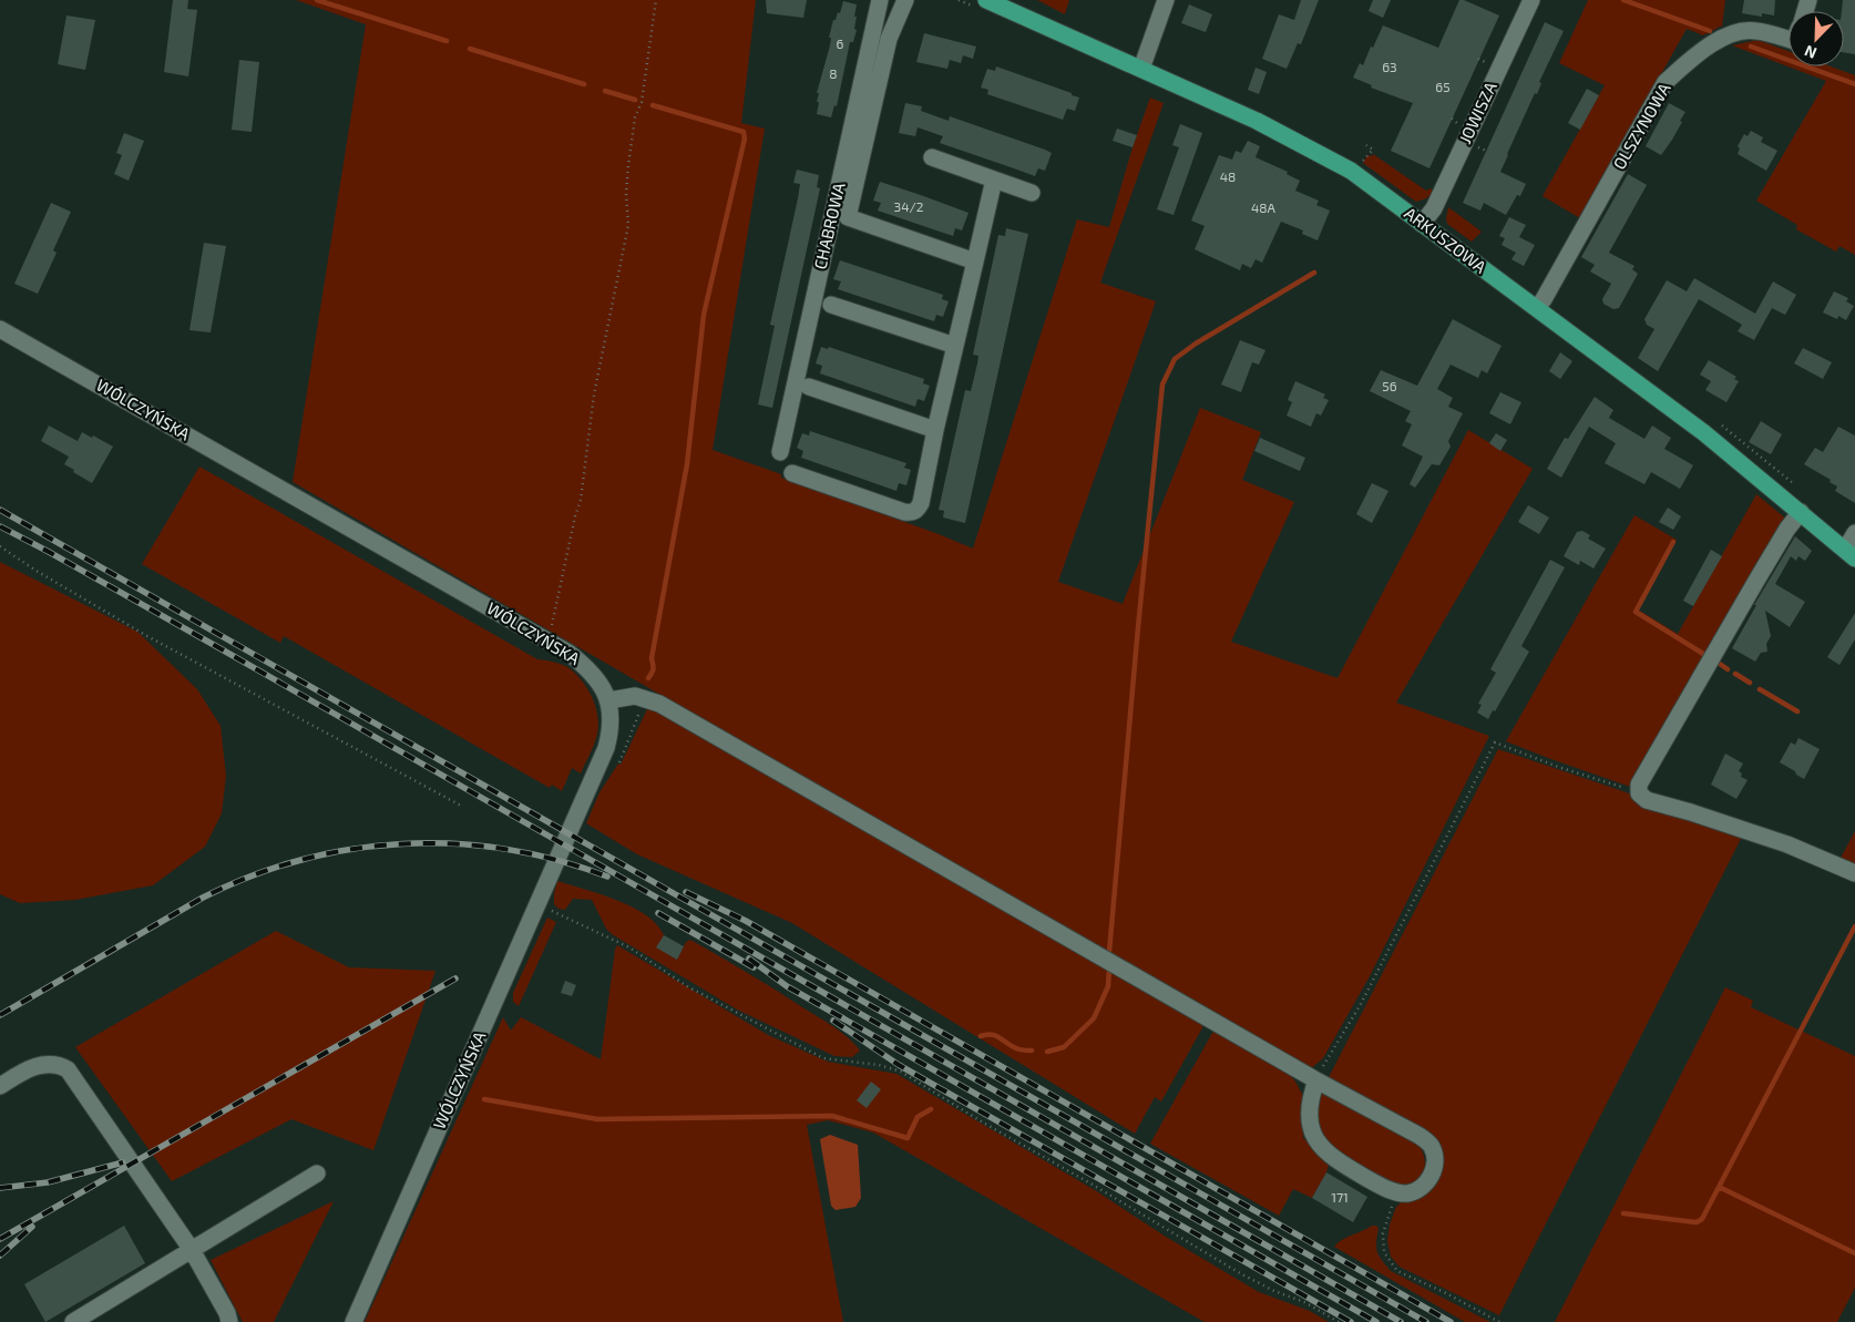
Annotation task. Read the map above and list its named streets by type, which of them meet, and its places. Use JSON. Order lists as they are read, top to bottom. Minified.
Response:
{"streets":{"main road":["ARKUSZOWA"],"street":["JOWISZA","OLSZYNOWA","CHABROWA","WÓLCZYŃSKA"]},"crossings":[["JOWISZA","ARKUSZOWA"],["OLSZYNOWA","ARKUSZOWA"]],"house_numbers":["6","63","8","65","48","34/2","48A","56","171"],"north":"bottom left"}
